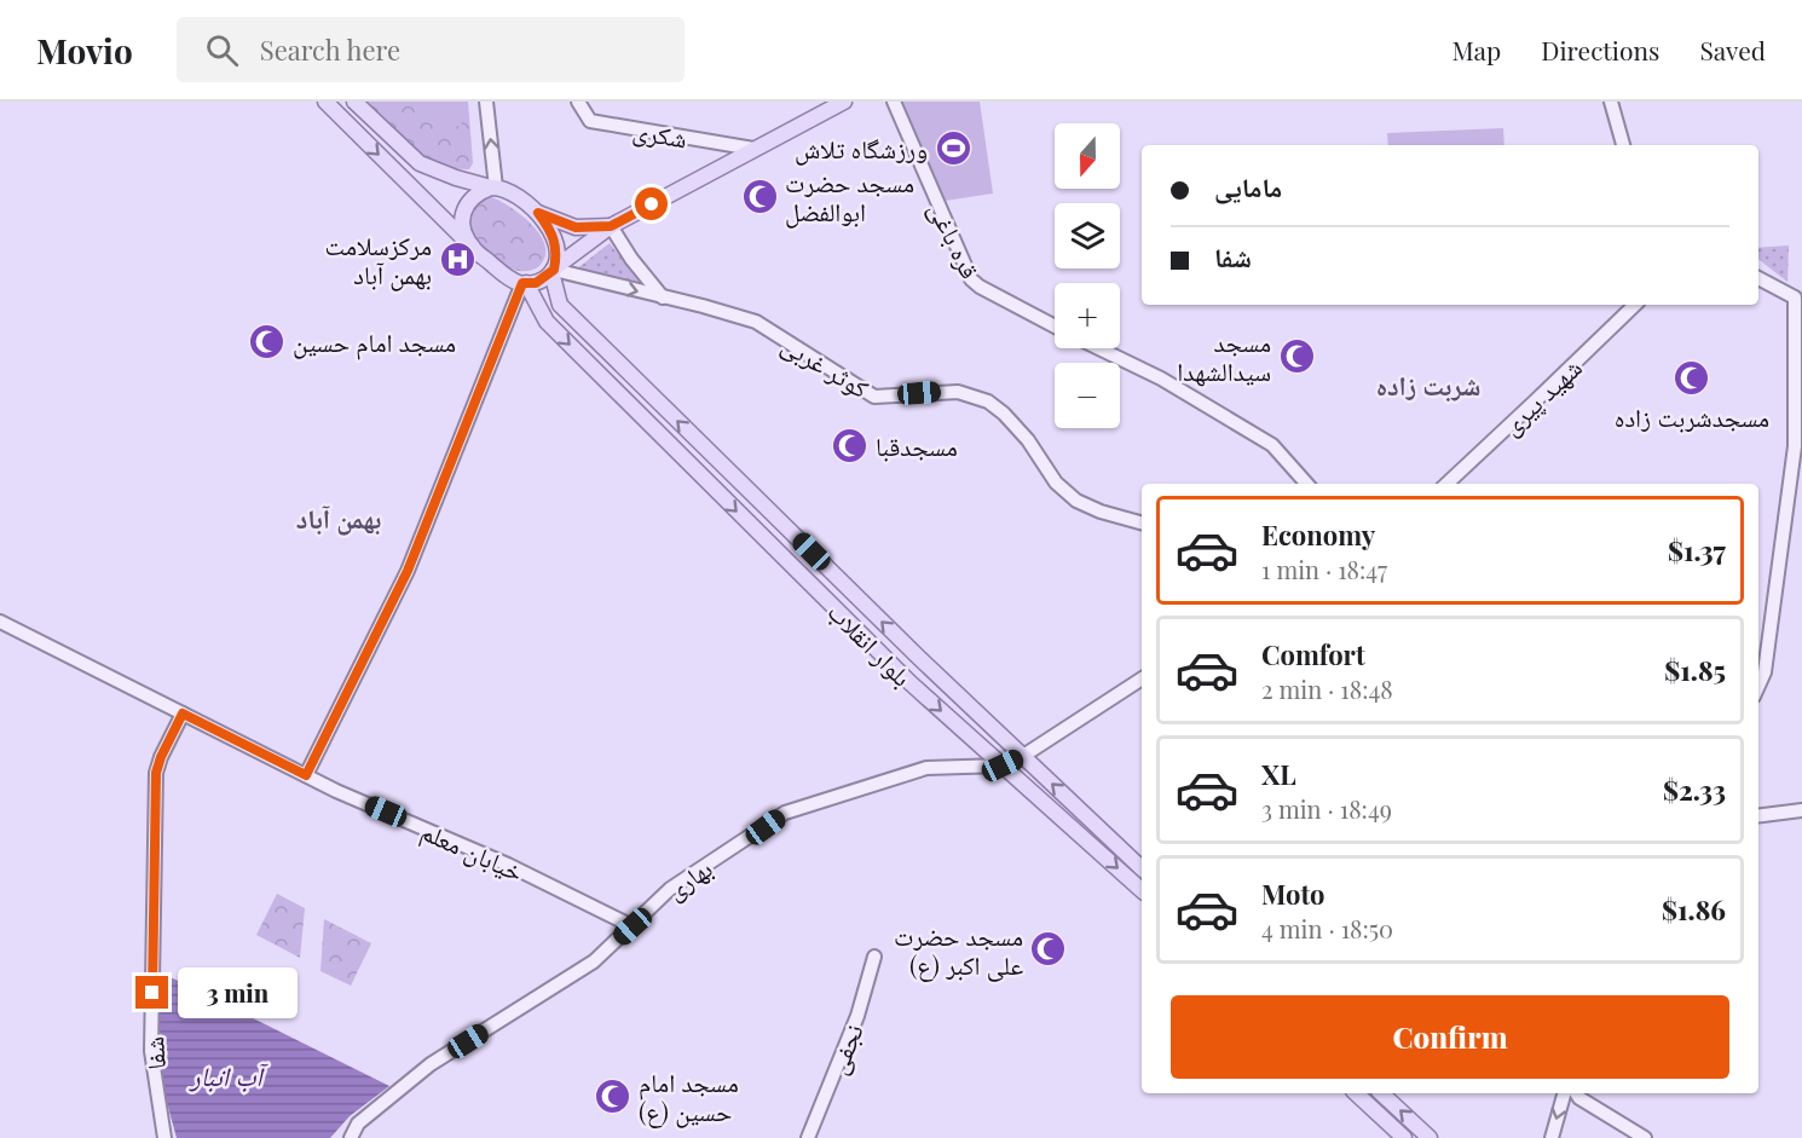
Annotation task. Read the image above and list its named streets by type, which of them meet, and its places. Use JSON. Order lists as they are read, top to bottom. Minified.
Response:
{"streets":{"main road":["بلوار انقلاب"],"street":["شکری","قره باغی","کوثر غربی","شهید پیری","خیابان معلم","بهاری","نجفی","شفا"]},"crossings":[["کوثر غربی","بلوار انقلاب"],["بلوار انقلاب","بهاری"],["خیابان معلم","بهاری"],["خیابان معلم","شفا"]],"districts":["شربت زاده","بهمن آباد"],"water":["آب انبار"],"places":{"sports":["ورزشگاه تلاش"],"mosque":["مسجد حضرت ابوالفضل","مسجد امام حسین","مسجد سیدالشهدا","مسجدشربت زاده","مسجدقبا","مسجد حضرت علی اکبر (ع)","مسجد امام حسین (ع)"],"hospital":["مرکزسلامت بهمن آباد"]},"north":"bottom","page":{"header":"Movio","search":"Search here","nav":["Map","Directions","Saved"],"map_buttons":["+","−"],"banner":["مامایی","شفا"],"list":[{"name":"Economy","note":"1 min · 18:47","value":"$1.37"},{"name":"Comfort","note":"2 min · 18:48","value":"$1.85"},{"name":"XL","note":"3 min · 18:49","value":"$2.33"},{"name":"Moto","note":"4 min · 18:50","value":"$1.86"}],"bubble":"3 min","buttons":"Confirm"}}
